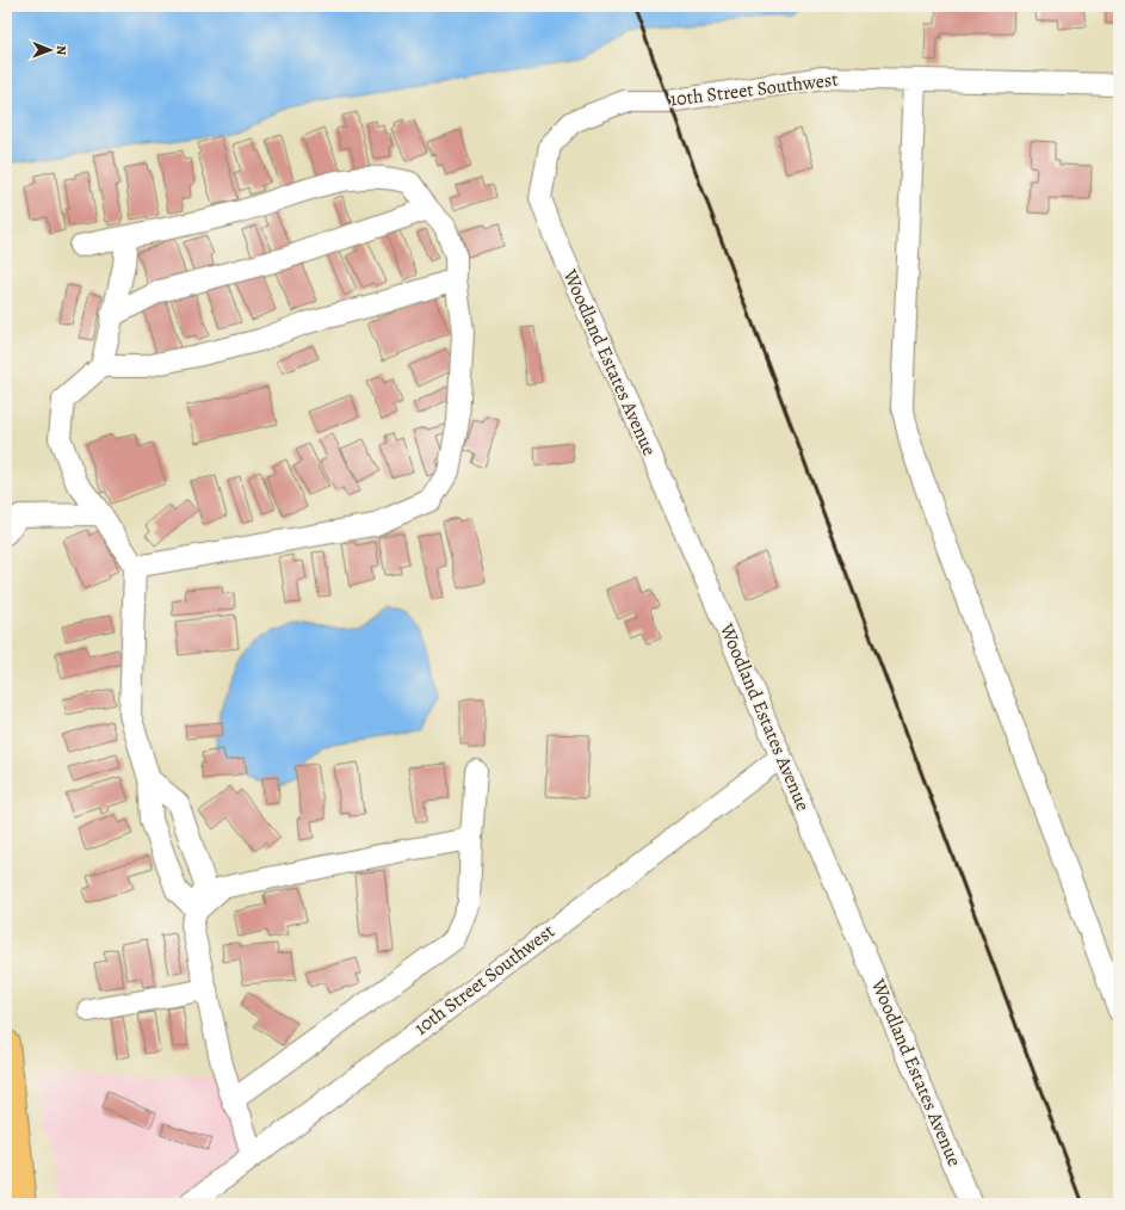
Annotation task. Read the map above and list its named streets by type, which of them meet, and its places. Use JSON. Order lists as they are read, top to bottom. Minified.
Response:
{"streets":{"street":["10th Street Southwest","Woodland Estates Avenue"]},"crossings":[["10th Street Southwest","Woodland Estates Avenue"]],"north":"right"}
